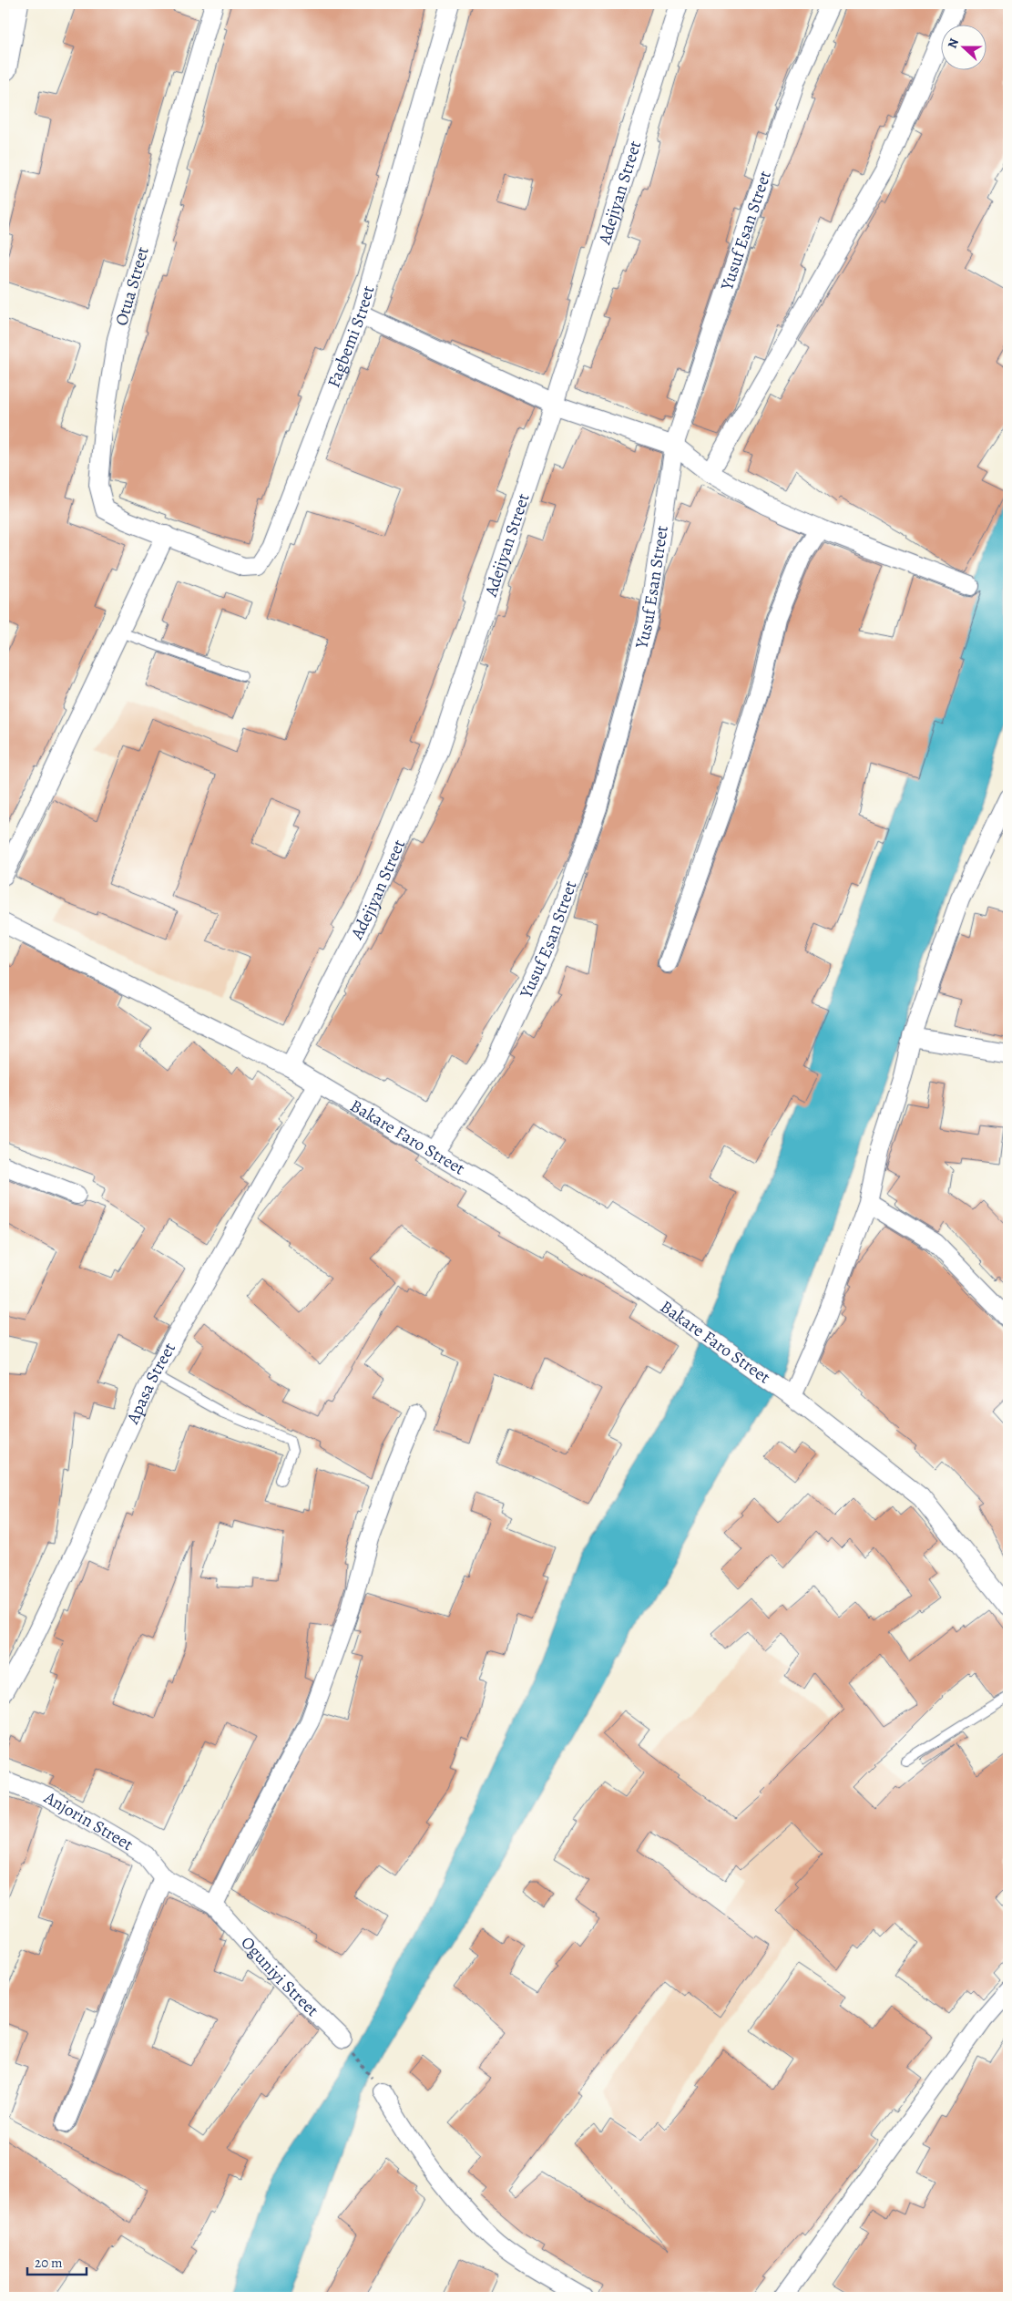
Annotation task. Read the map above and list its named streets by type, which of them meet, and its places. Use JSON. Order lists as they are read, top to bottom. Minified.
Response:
{"streets":{"street":["Adejiyan Street","Yusuf Esan Street","Otua Street","Fagbemi Street","Bakare Faro Street","Apasa Street","Anjorin Street","Oguniyi Street"]},"crossings":[["Adejiyan Street","Bakare Faro Street"],["Yusuf Esan Street","Bakare Faro Street"],["Otua Street","Fagbemi Street"],["Bakare Faro Street","Apasa Street"],["Anjorin Street","Oguniyi Street"]],"scale_bar":"20 m","north":"left"}
